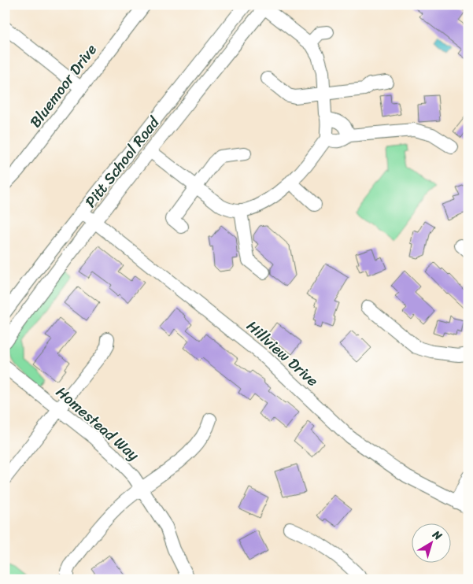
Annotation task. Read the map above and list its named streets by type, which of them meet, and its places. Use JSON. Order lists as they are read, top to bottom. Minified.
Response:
{"streets":{"street":["Bluemoor Drive","Pitt School Road","Hillview Drive","Homestead Way"]},"crossings":[["Pitt School Road","Hillview Drive"]],"north":"top right"}
